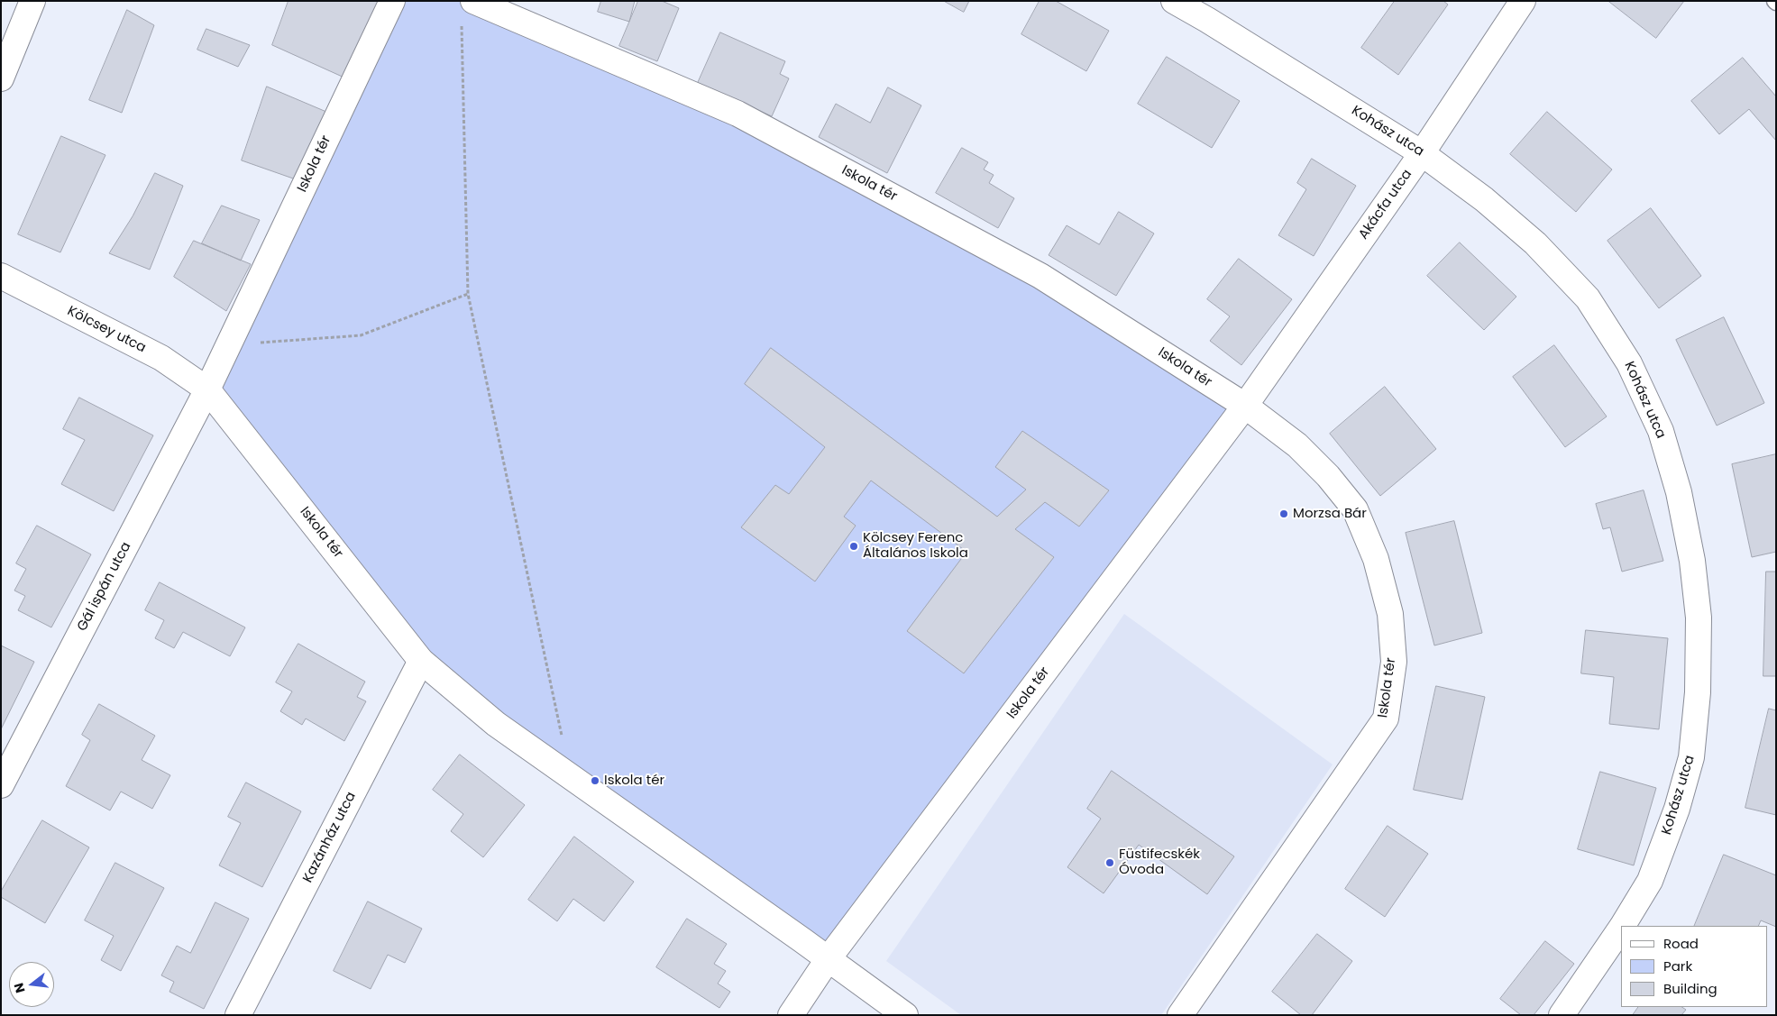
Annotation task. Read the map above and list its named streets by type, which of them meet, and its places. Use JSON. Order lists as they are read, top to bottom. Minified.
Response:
{"streets":{"street":["Kohász utca","Iskola tér","Akácfa utca","Kölcsey utca","Gál ispán utca","Kazánház utca"]},"crossings":[["Kohász utca","Akácfa utca"],["Iskola tér","Akácfa utca"],["Iskola tér","Kölcsey utca"],["Iskola tér","Gál ispán utca"],["Iskola tér","Kazánház utca"],["Kölcsey utca","Gál ispán utca"]],"places":["Morzsa Bár","Kölcsey Ferenc Általános Iskola","Iskola tér","Füstifecskék Óvoda"],"legend":["Road","Park","Building"],"north":"left"}
